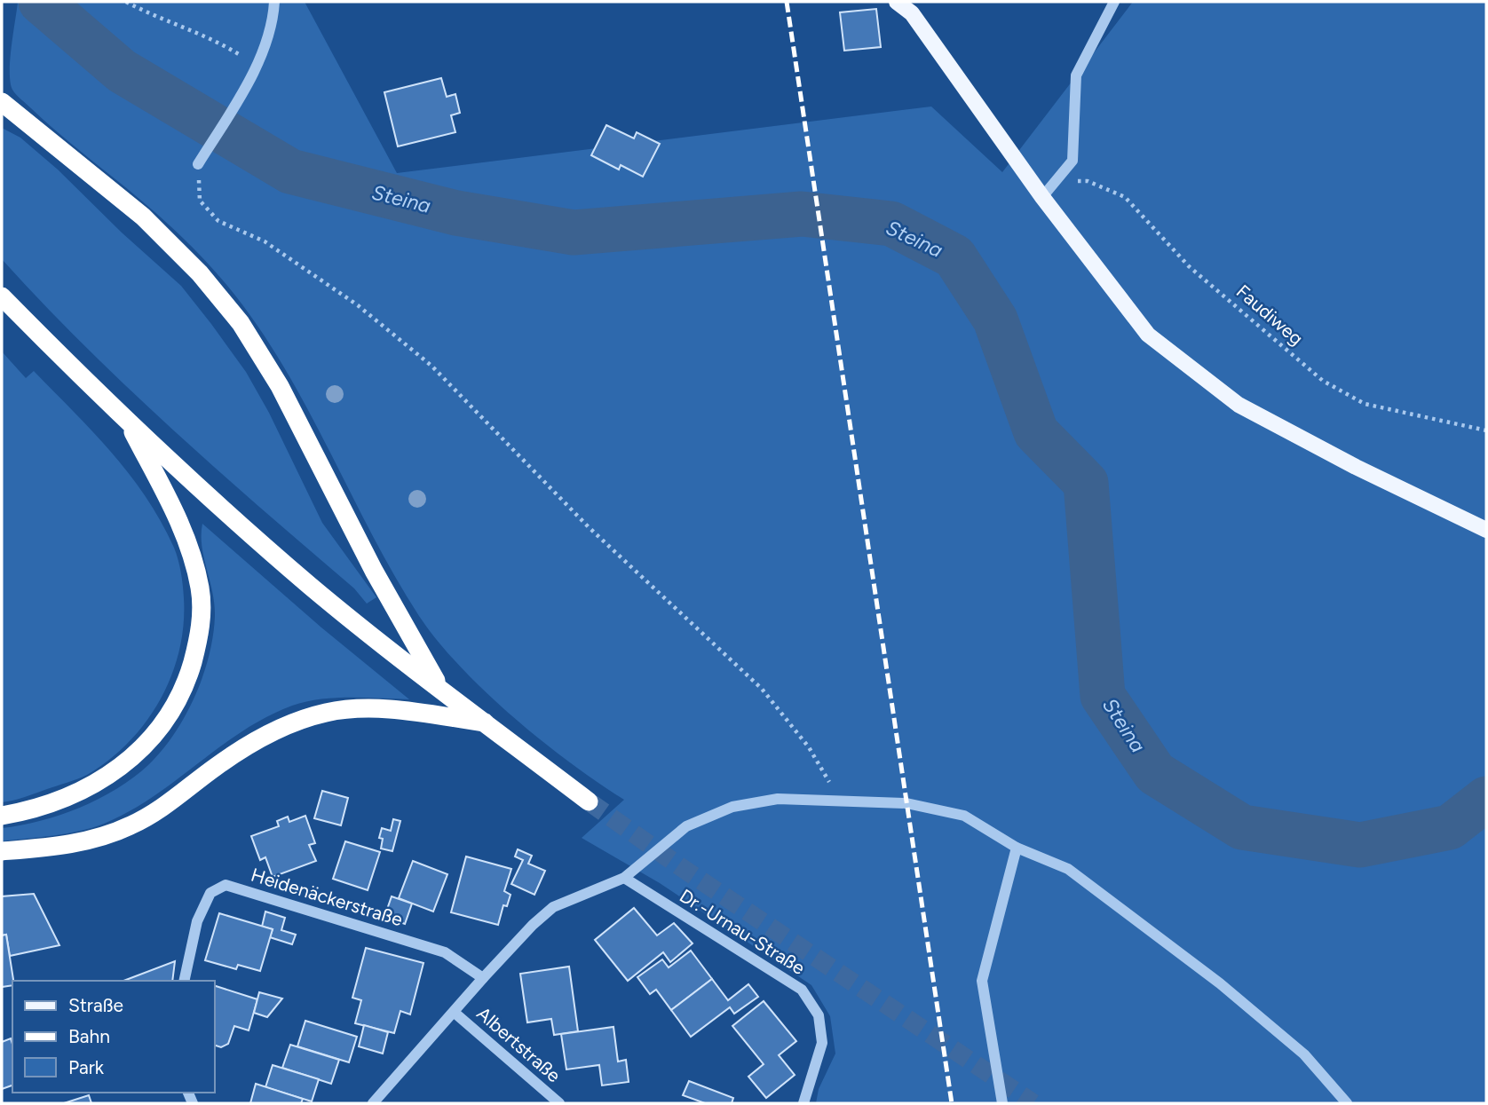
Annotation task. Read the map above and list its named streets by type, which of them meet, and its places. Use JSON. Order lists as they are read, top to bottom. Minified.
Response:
{"streets":{"street":["Heidenäckerstraße","Dr.-Urnau-Straße","Albertstraße"],"path":["Faudiweg"]},"water":["Steina"],"legend":["Straße","Bahn","Park"]}
